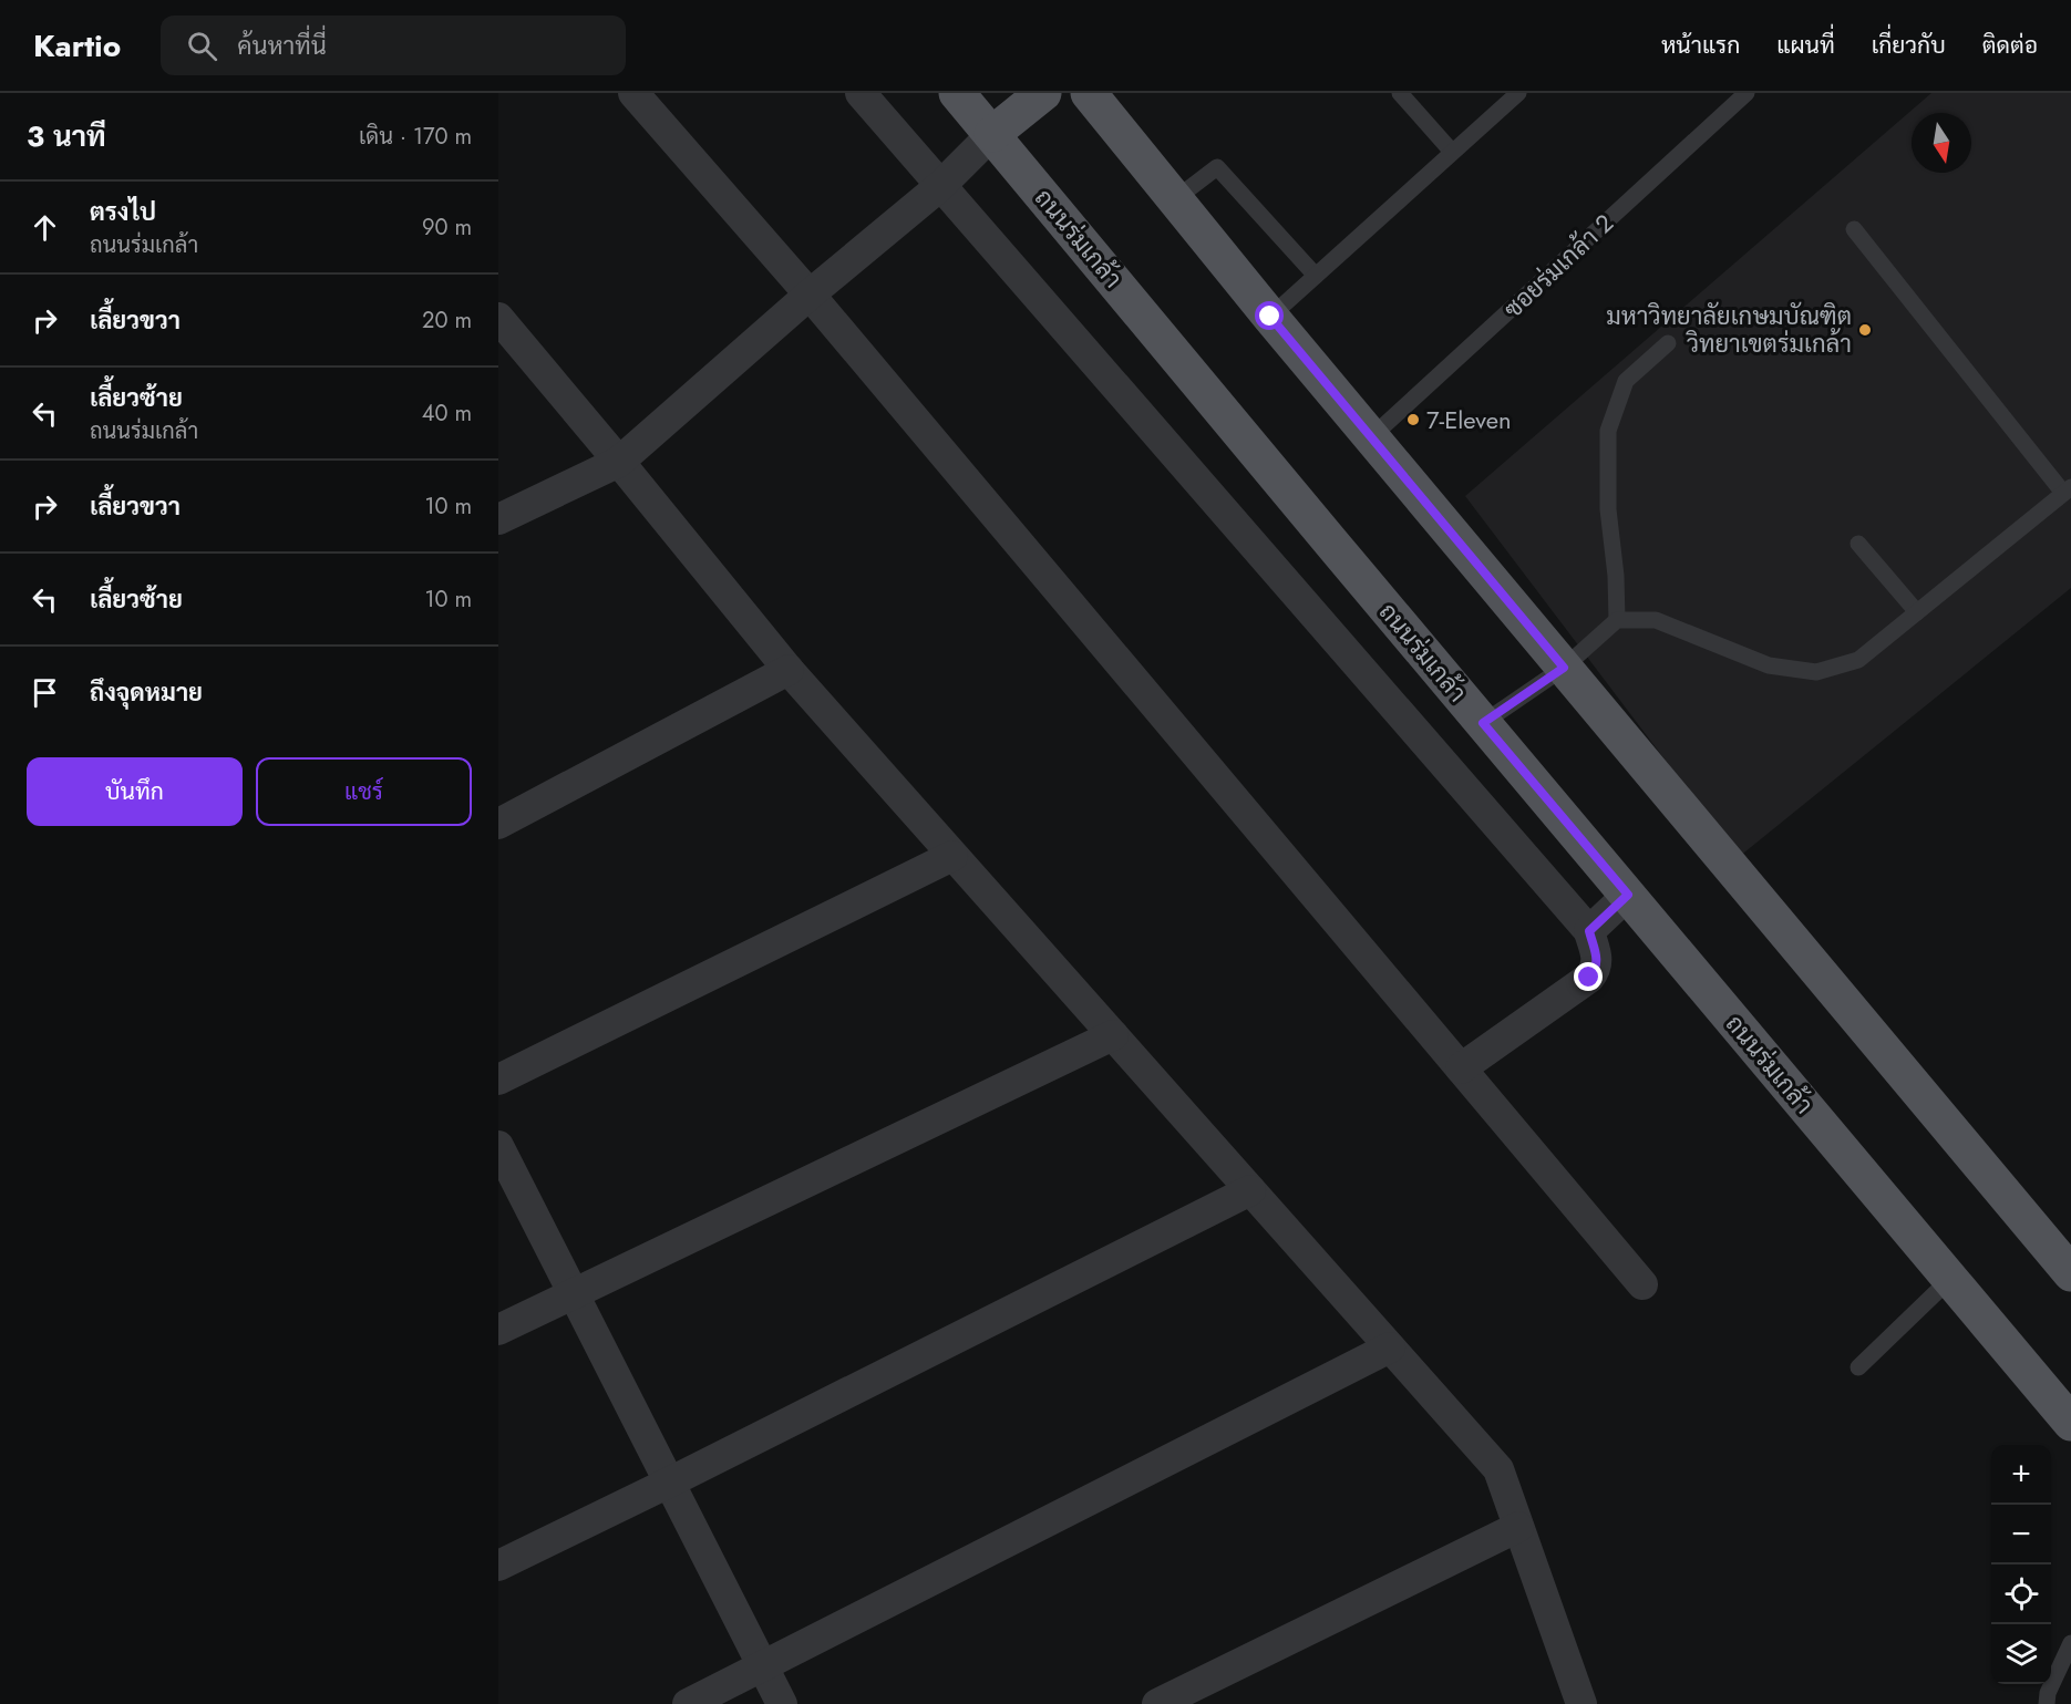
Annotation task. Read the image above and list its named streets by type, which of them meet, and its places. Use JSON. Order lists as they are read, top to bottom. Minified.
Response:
{"streets":{"main road":["ถนนร่มเกล้า"],"lane":["ซอยร่มเกล้า 2"]},"places":["มหาวิทยาลัยเกษมบัณฑิต วิทยาเขตร่มเกล้า","7-Eleven"],"north":"bottom","page":{"header":"Kartio","search":"ค้นหาที่นี่","nav":["หน้าแรก","แผนที่","เกี่ยวกับ","ติดต่อ"],"heading":["3 นาที","เดิน · 170 m"],"list":[["ตรงไป","ถนนร่มเกล้า","90 m"],["เลี้ยวขวา","20 m"],["เลี้ยวซ้าย","ถนนร่มเกล้า","40 m"],["เลี้ยวขวา","10 m"],["เลี้ยวซ้าย","10 m"],"ถึงจุดหมาย"],"buttons":["บันทึก","แชร์"],"map_buttons":["+","−"]}}
